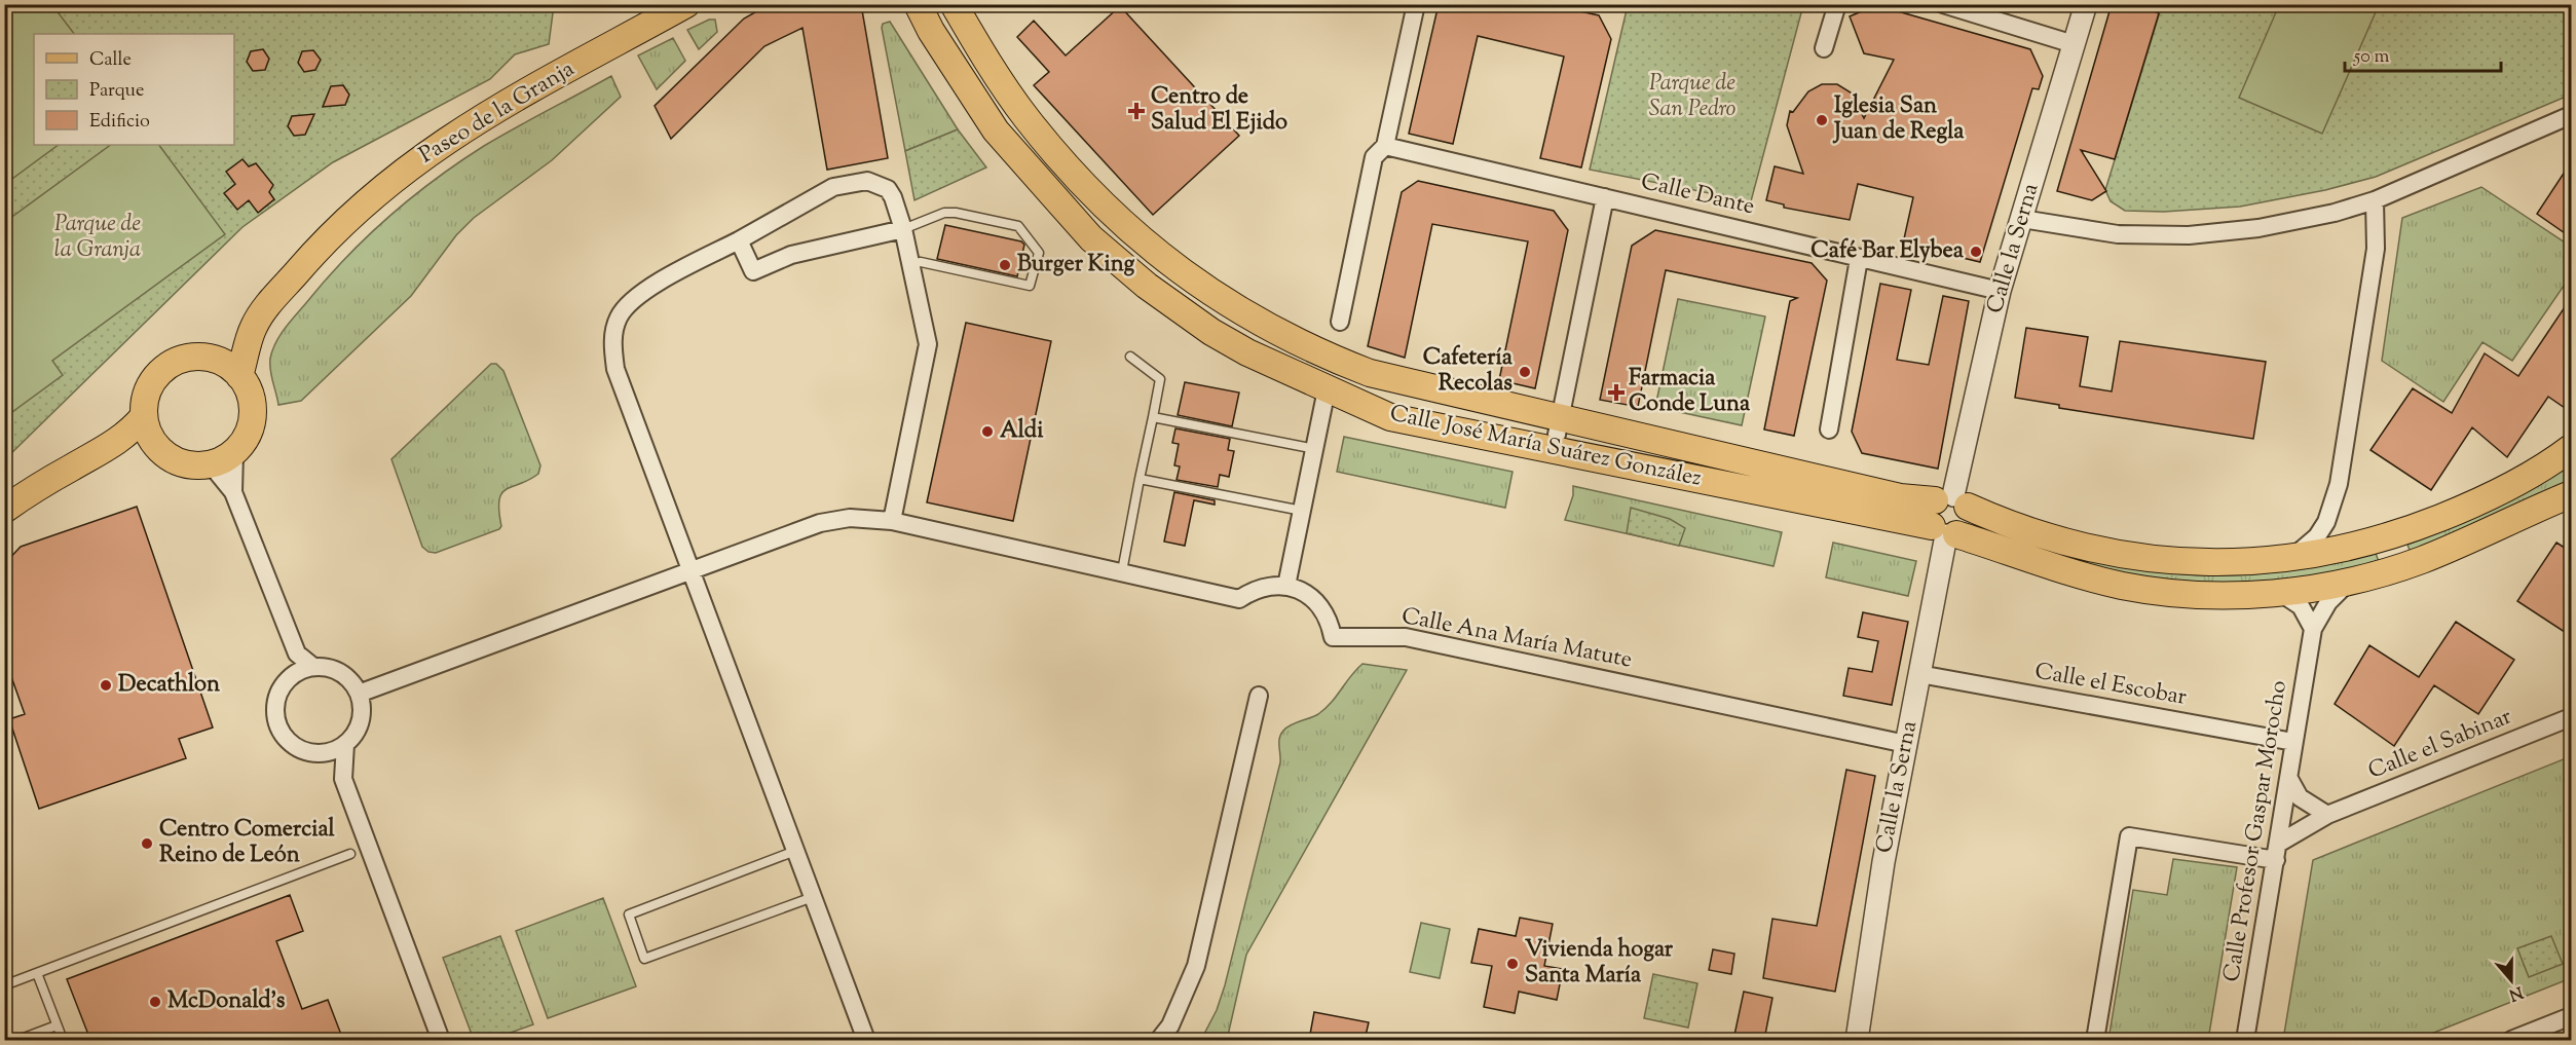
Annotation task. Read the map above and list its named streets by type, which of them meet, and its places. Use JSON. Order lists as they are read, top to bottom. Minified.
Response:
{"streets":{"main road":["Paseo de la Granja","Calle José María Suárez González"],"street":["Calle Dante","Calle la Serna","Calle Ana María Matute","Calle el Escobar","Calle el Sabinar","Calle Profesor Gaspar Morocho"]},"crossings":[["Calle Dante","Calle la Serna"],["Calle la Serna","Calle José María Suárez González"],["Calle la Serna","Calle Ana María Matute"],["Calle la Serna","Calle el Escobar"],["Calle el Escobar","Calle Profesor Gaspar Morocho"],["Calle el Sabinar","Calle Profesor Gaspar Morocho"]],"parks":["Parque de San Pedro","Parque de la Granja"],"places":{"health":["Centro de Salud El Ejido","Farmacia Conde Luna"],"other":["Iglesia San Juan de Regla","Café Bar Elybea","Burger King","Cafetería Recolas","Aldi","Decathlon","Centro Comercial Reino de León","Vivienda hogar Santa María","McDonald's"]},"legend":["Calle","Parque","Edificio"],"scale_bar":"50 m","north":"bottom"}
